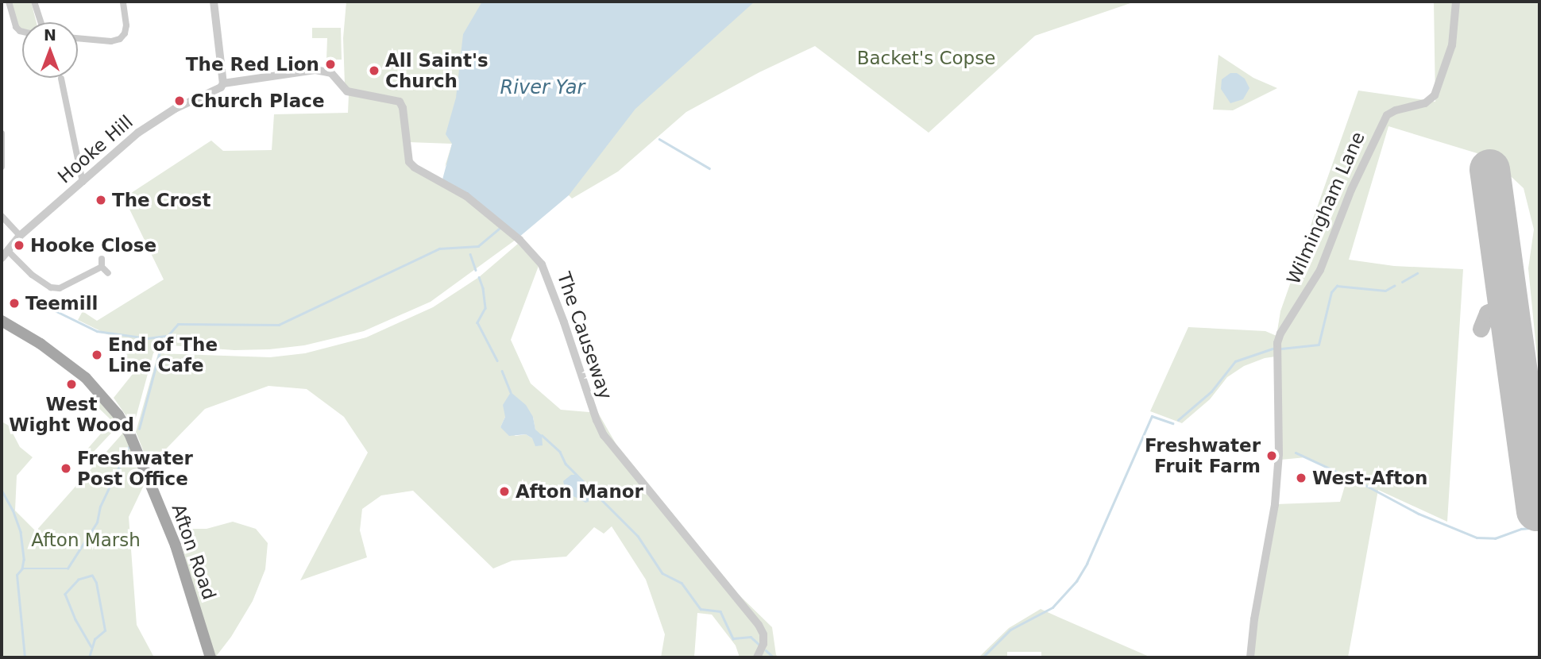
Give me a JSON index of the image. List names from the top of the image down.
{
  "streets": {
    "main road": ["Afton Road"],
    "street": ["Hooke Hill", "Wilmingham Lane", "The Causeway"]
  },
  "crossings": [
    ["Hooke Hill", "The Causeway"]
  ],
  "water": ["River Yar"],
  "parks": ["Backet's Copse", "Afton Marsh"],
  "places": [
    "The Red Lion",
    "All Saint's Church",
    "Church Place",
    "The Crost",
    "Hooke Close",
    "Teemill",
    "End of The Line Cafe",
    "West Wight Wood",
    "Freshwater Fruit Farm",
    "Freshwater Post Office",
    "West-Afton",
    "Afton Manor"
  ],
  "north": "top"
}
